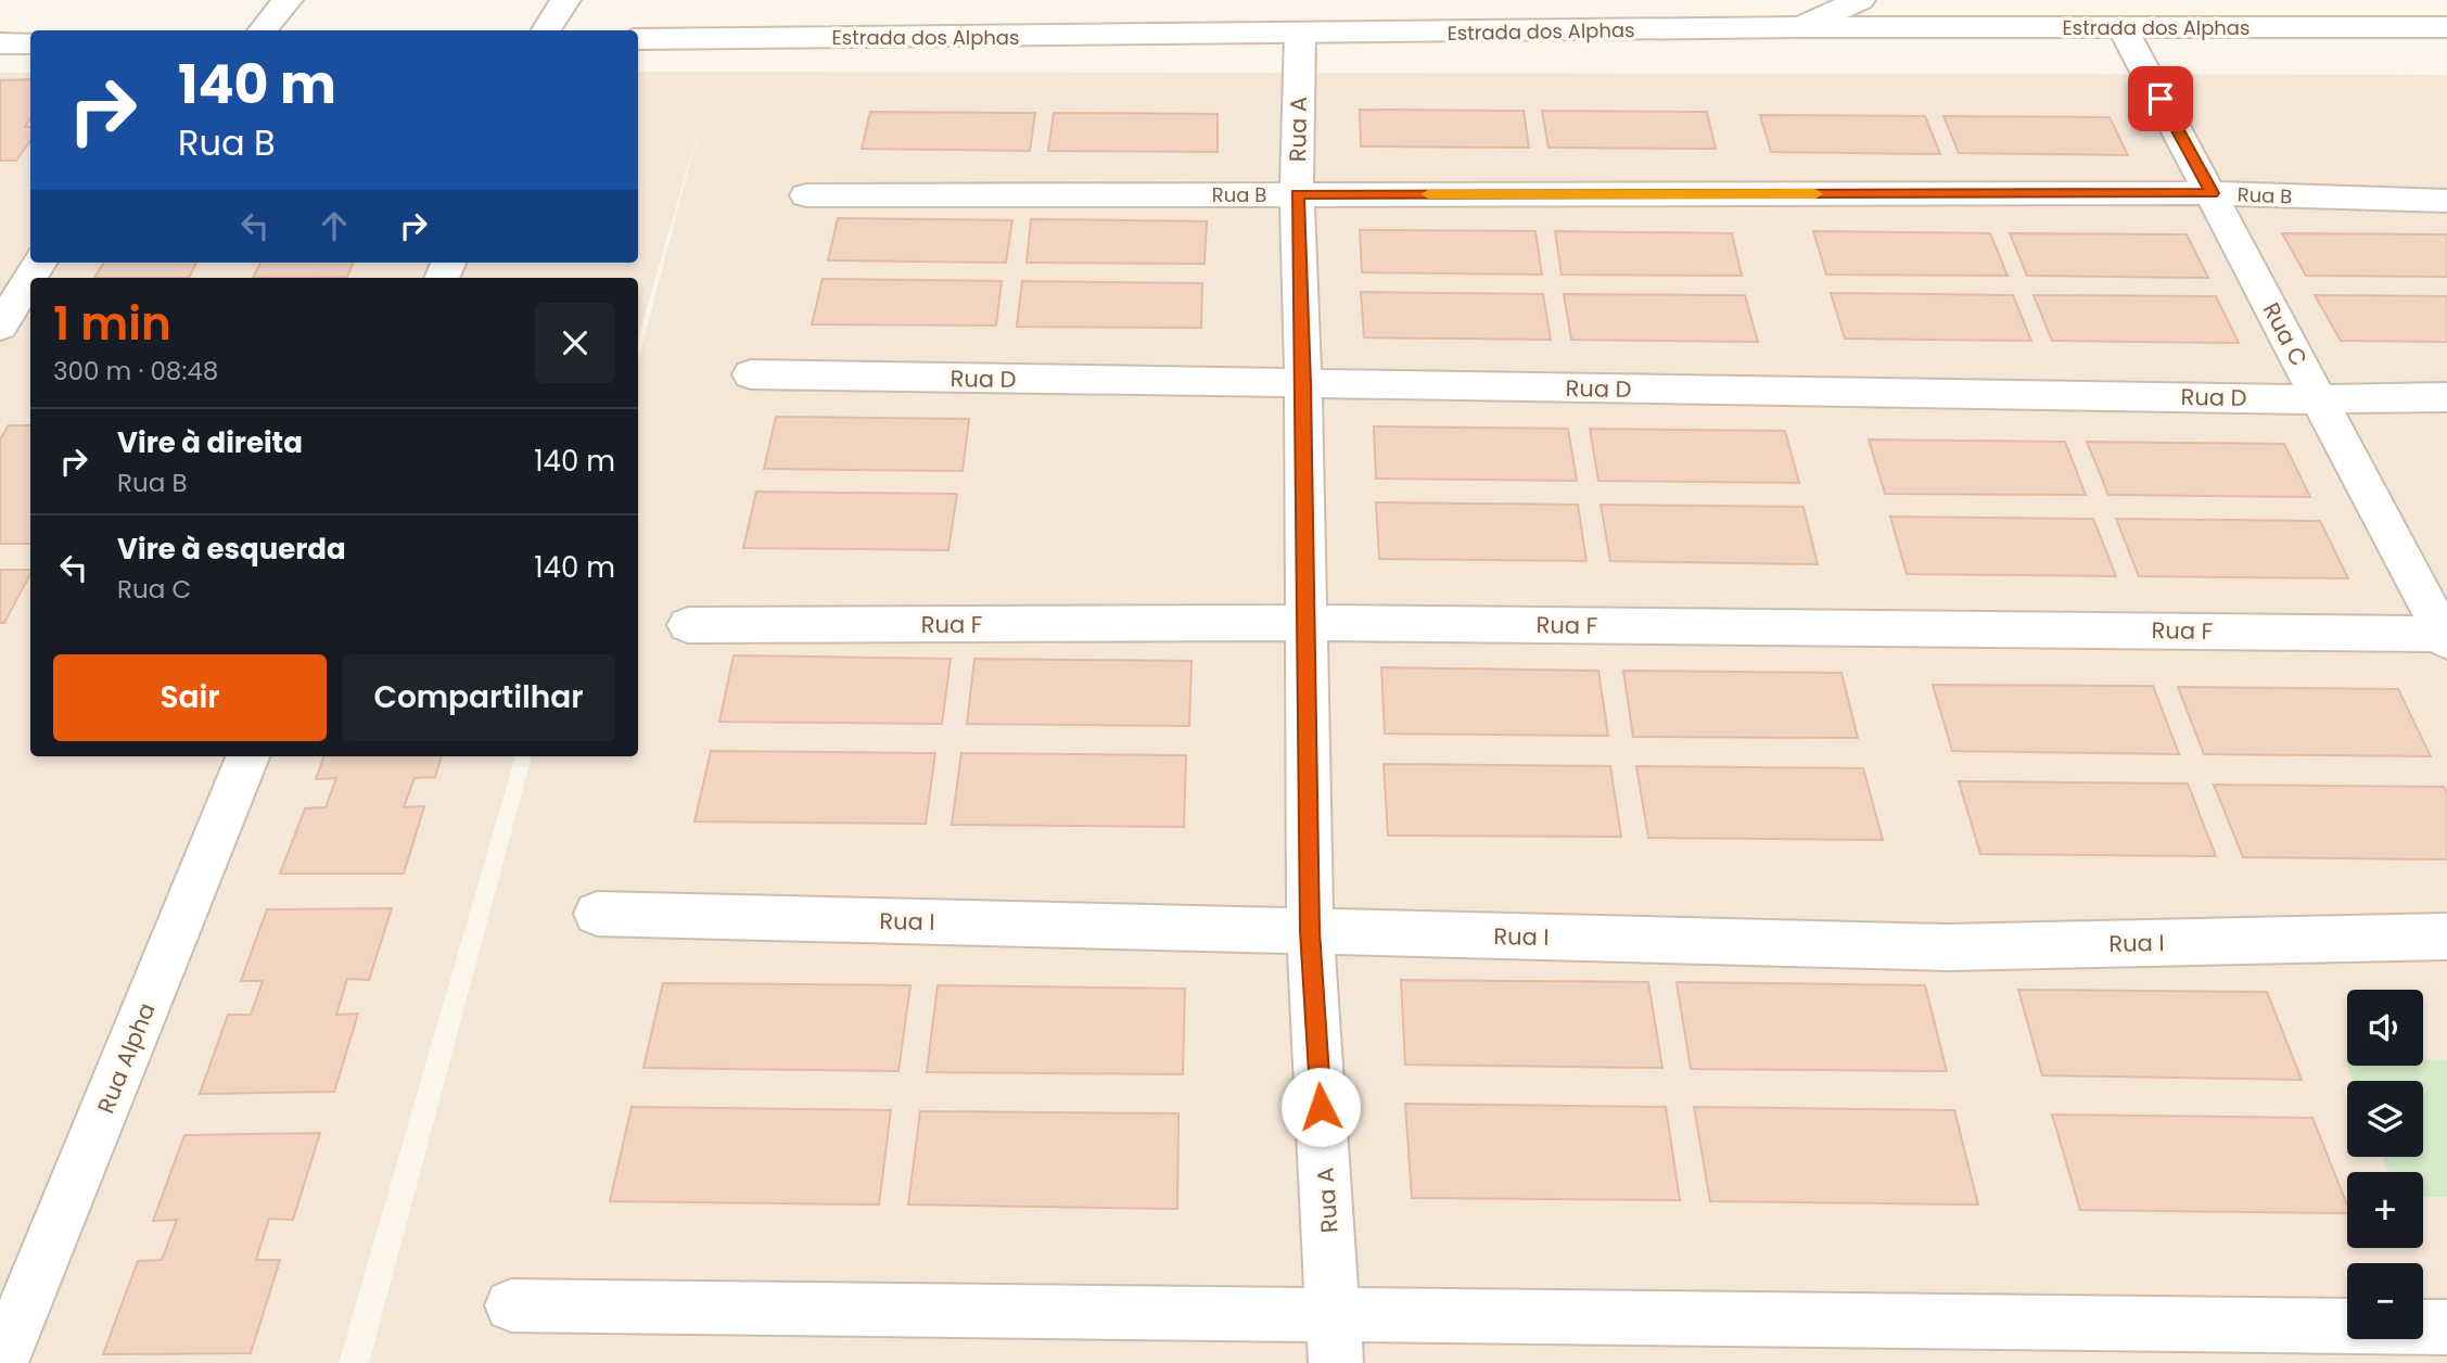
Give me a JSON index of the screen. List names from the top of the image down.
{
  "streets": {
    "street": [
      "Estrada dos Alphas",
      "Rua A",
      "Rua B",
      "Rua C",
      "Rua D",
      "Rua F",
      "Rua I",
      "Rua Alpha"
    ]
  },
  "crossings": [
    ["Estrada dos Alphas", "Rua A"],
    ["Estrada dos Alphas", "Rua C"],
    ["Rua A", "Rua B"],
    ["Rua A", "Rua D"],
    ["Rua A", "Rua F"],
    ["Rua A", "Rua I"],
    ["Rua B", "Rua C"],
    ["Rua C", "Rua D"],
    ["Rua C", "Rua F"]
  ],
  "page": {
    "turn": ["140 m", "Rua B"],
    "heading": ["1 min", "300 m · 08:48"],
    "list": [
      {
        "name": "Vire à direita",
        "note": "Rua B",
        "value": "140 m"
      },
      {
        "name": "Vire à esquerda",
        "note": "Rua C",
        "value": "140 m"
      }
    ],
    "buttons": ["Sair", "Compartilhar"],
    "map_buttons": ["+", "−"]
  }
}
